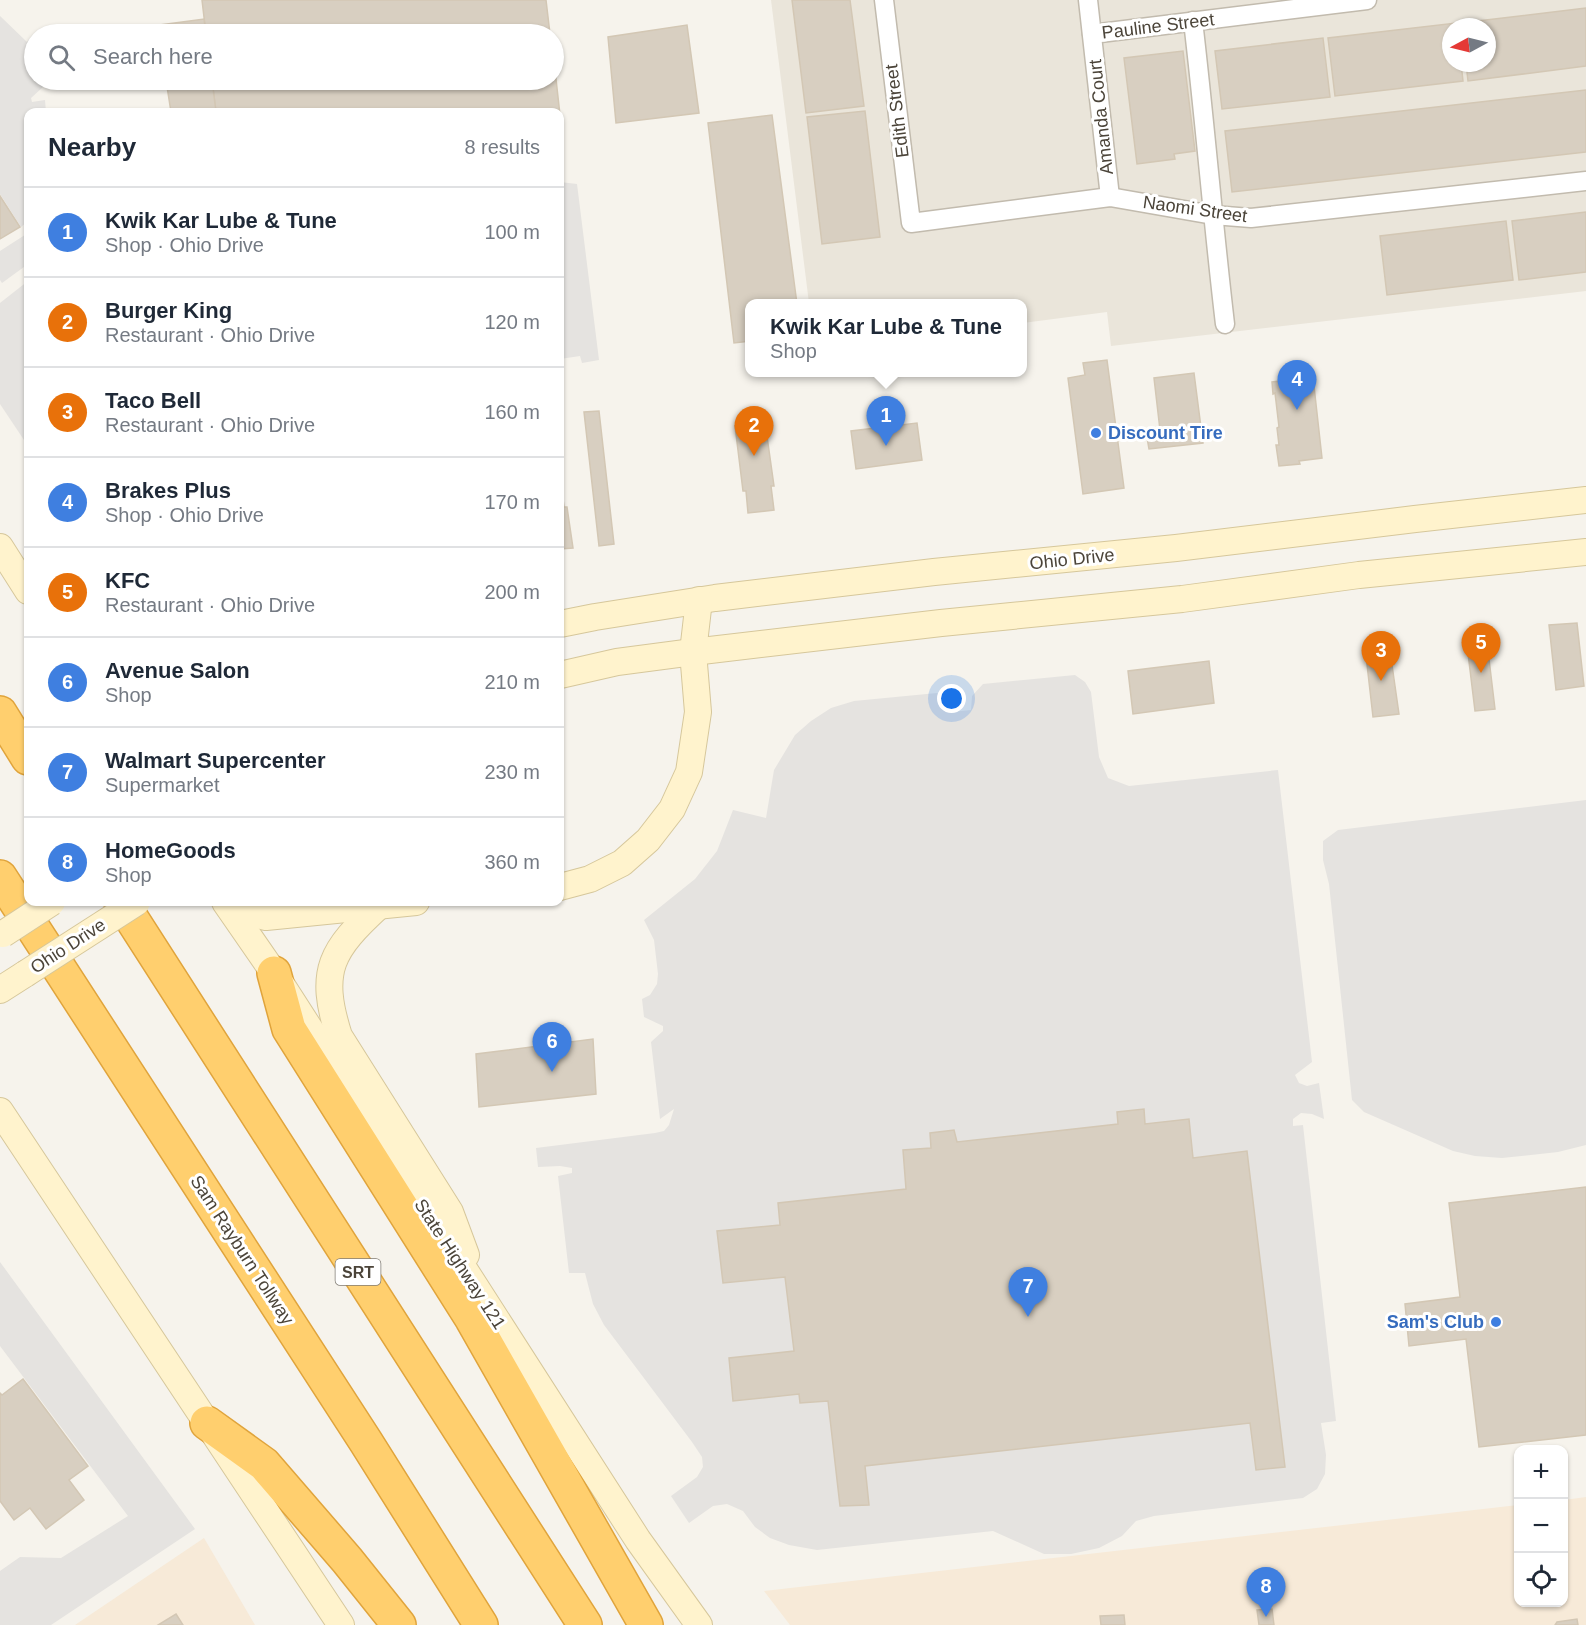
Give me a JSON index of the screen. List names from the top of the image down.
{
  "streets": {
    "highway": ["Sam Rayburn Tollway", "SRT"],
    "main road": ["Ohio Drive", "State Highway 121"],
    "street": [
      "Pauline Street",
      "Edith Street",
      "Amanda Court",
      "Naomi Street"
    ]
  },
  "crossings": [
    ["Pauline Street", "Amanda Court"],
    ["Edith Street", "Naomi Street"],
    ["Amanda Court", "Naomi Street"]
  ],
  "places": ["Discount Tire", "Sam's Club"],
  "north": "left",
  "page": {
    "search": "Search here",
    "heading": ["Nearby", "8 results"],
    "list": [
      {
        "mark": "1",
        "name": "Kwik Kar Lube & Tune",
        "note": "Shop · Ohio Drive",
        "value": "100 m"
      },
      {
        "mark": "2",
        "name": "Burger King",
        "note": "Restaurant · Ohio Drive",
        "value": "120 m"
      },
      {
        "mark": "3",
        "name": "Taco Bell",
        "note": "Restaurant · Ohio Drive",
        "value": "160 m"
      },
      {
        "mark": "4",
        "name": "Brakes Plus",
        "note": "Shop · Ohio Drive",
        "value": "170 m"
      },
      {
        "mark": "5",
        "name": "KFC",
        "note": "Restaurant · Ohio Drive",
        "value": "200 m"
      },
      {
        "mark": "6",
        "name": "Avenue Salon",
        "note": "Shop",
        "value": "210 m"
      },
      {
        "mark": "7",
        "name": "Walmart Supercenter",
        "note": "Supermarket",
        "value": "230 m"
      },
      {
        "mark": "8",
        "name": "HomeGoods",
        "note": "Shop",
        "value": "360 m"
      }
    ],
    "popup": ["Kwik Kar Lube & Tune", "Shop"],
    "pins": [
      "4",
      "1",
      "2",
      "5",
      "3",
      "6",
      "7",
      "8"
    ],
    "map_buttons": ["+", "−"]
  }
}
